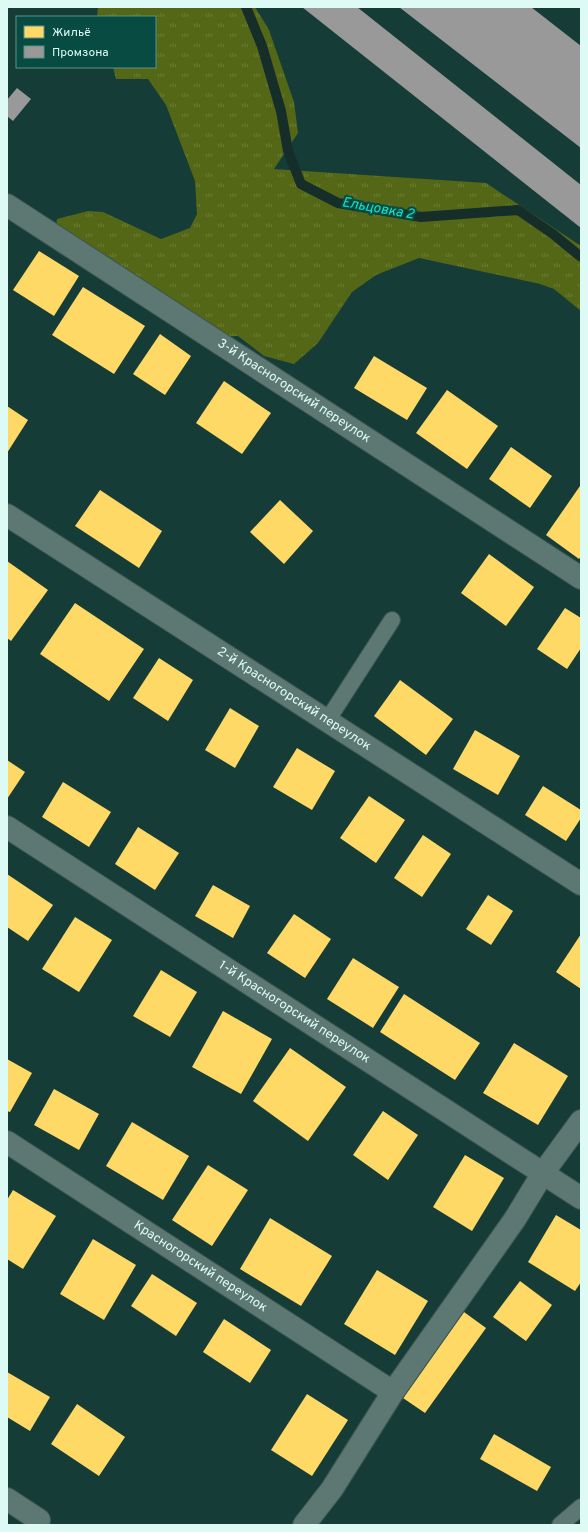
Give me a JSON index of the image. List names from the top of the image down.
{
  "streets": {
    "street": [
      "3-й Красногорский переулок",
      "2-й Красногорский переулок",
      "1-й Красногорский переулок",
      "Красногорский переулок"
    ]
  },
  "water": ["Ельцовка 2"],
  "legend": ["Жильё", "Промзона"]
}
